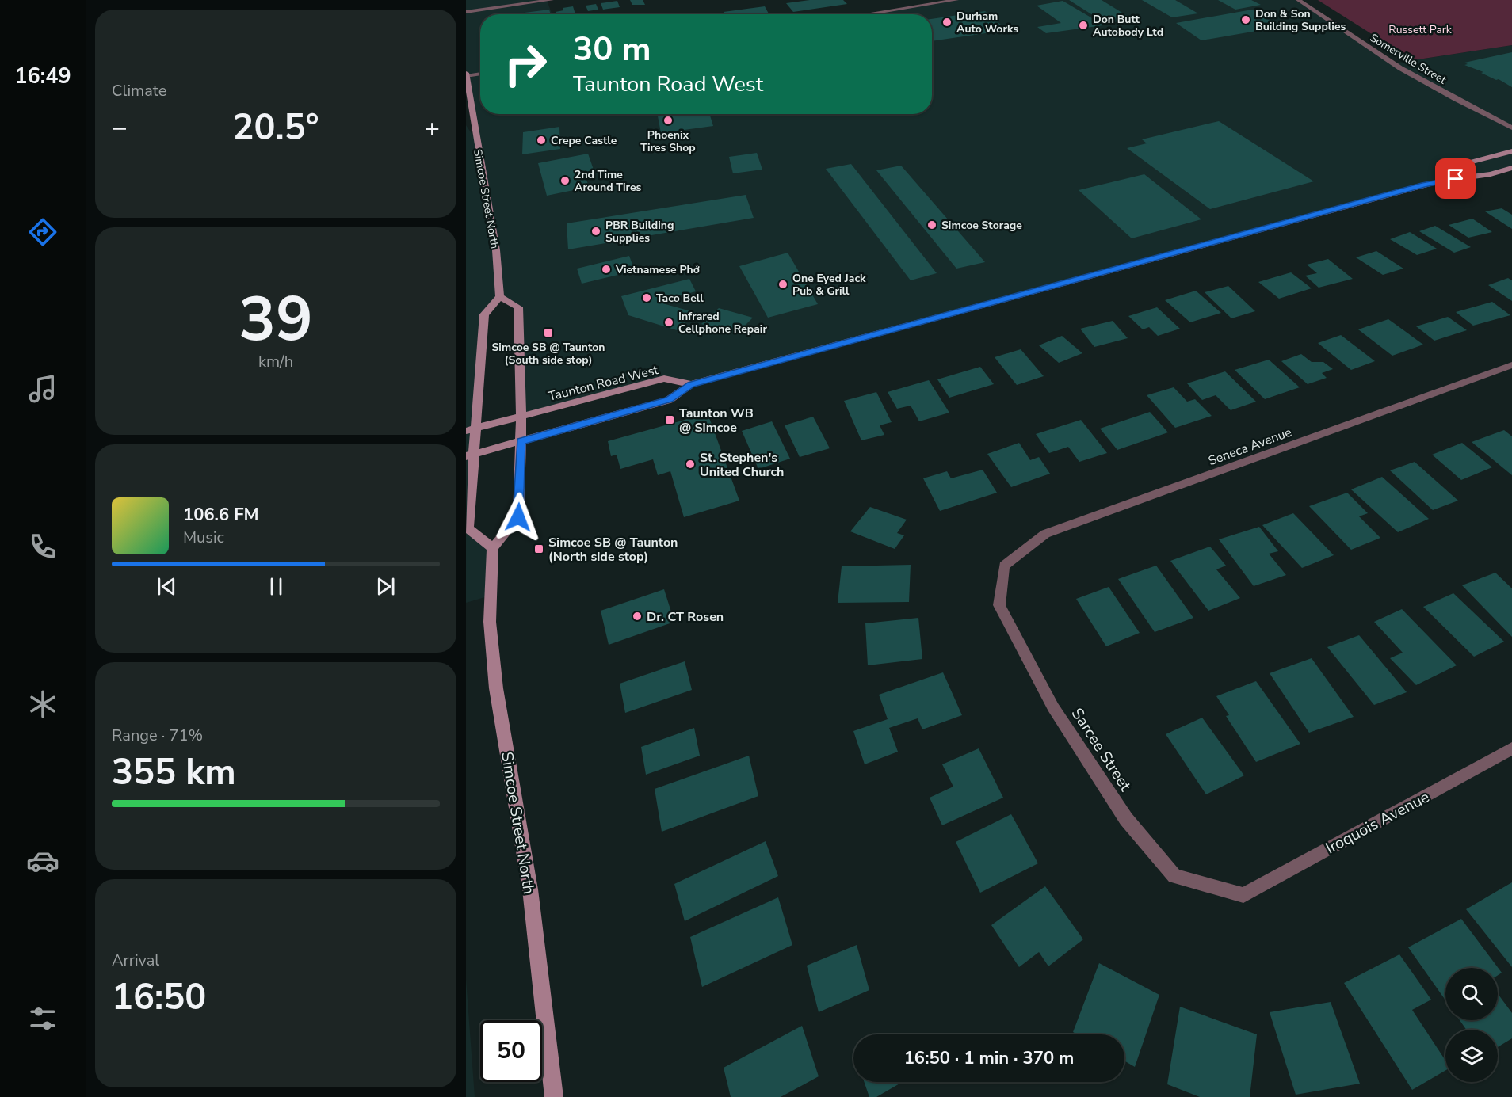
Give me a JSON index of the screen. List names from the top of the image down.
{
  "streets": {
    "main road": ["Simcoe Street North", "Taunton Road West"],
    "street": [
      "Somerville Street",
      "Seneca Avenue",
      "Sarcee Street",
      "Iroquois Avenue"
    ]
  },
  "crossings": [
    ["Seneca Avenue", "Sarcee Street"],
    ["Sarcee Street", "Iroquois Avenue"]
  ],
  "parks": ["Russett Park"],
  "places": {
    "other": [
      "Don & Son Building Supplies",
      "Durham Auto Works",
      "Don Butt Autobody Ltd",
      "Phoenix Tires Shop",
      "Crepe Castle",
      "2nd Time Around Tires",
      "Simcoe Storage",
      "PBR Building Supplies",
      "Vietnamese Phở",
      "One Eyed Jack Pub & Grill",
      "Taco Bell",
      "Infrared Cellphone Repair",
      "St. Stephen's United Church",
      "Dr. CT Rosen"
    ],
    "transit": ["Simcoe SB @ Taunton (South side stop)", "Taunton WB @ Simcoe", "Simcoe SB @ Taunton (North side stop)"]
  },
  "page": {
    "tabs": "16:49",
    "tile": [
      "Climate",
      ["39", "km/h"],
      ["Range · 71%", "355 km"],
      ["Arrival", "16:50"]
    ],
    "turn": ["30 m", "Taunton Road West"],
    "heat": ["−", "20.5°", "+"],
    "song": ["106.6 FM", "Music"],
    "limit": "50",
    "trip": "16:50 · 1 min · 370 m"
  }
}
